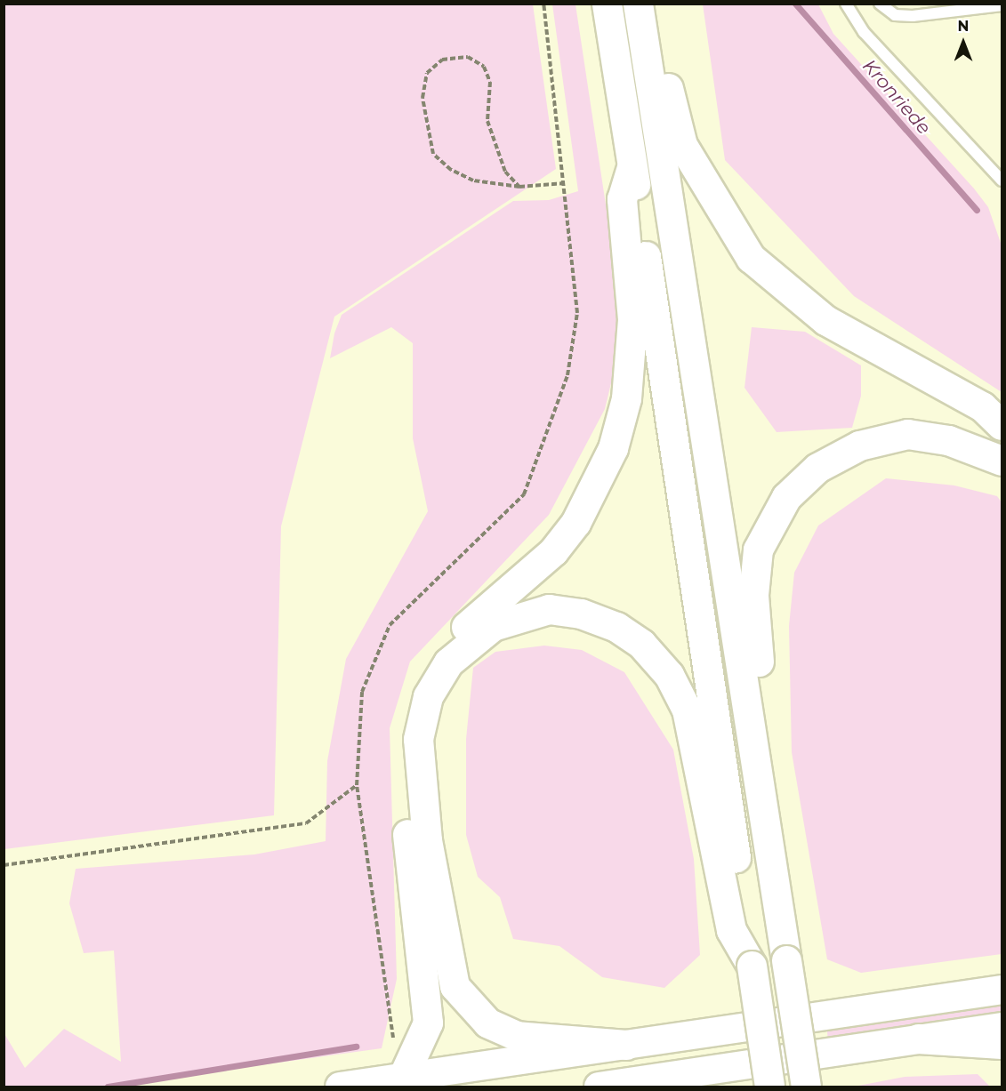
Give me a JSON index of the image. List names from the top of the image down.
{
  "water": ["Kronriede"],
  "north": "top"
}
